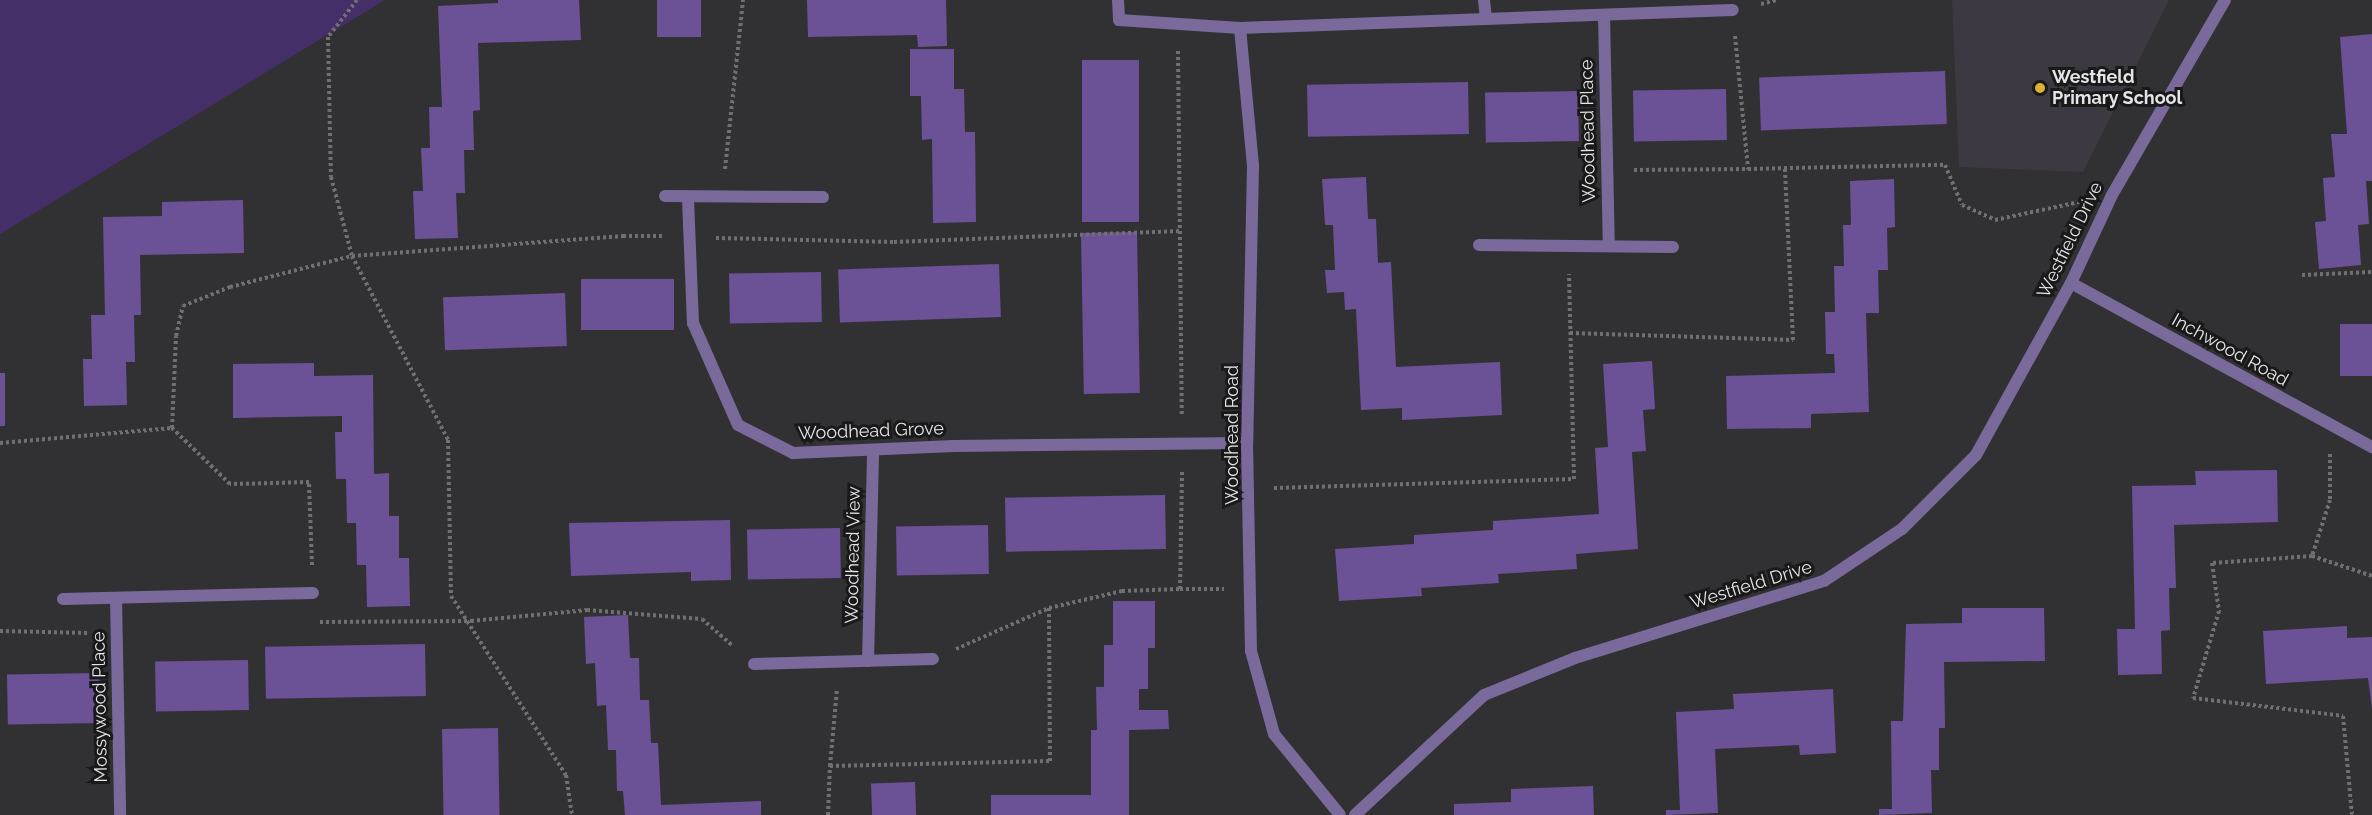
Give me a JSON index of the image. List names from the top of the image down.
{
  "streets": {
    "street": [
      "Woodhead Place",
      "Westfield Drive",
      "Inchwood Road",
      "Woodhead Grove",
      "Woodhead Road",
      "Woodhead View",
      "Mossywood Place"
    ]
  },
  "crossings": [
    ["Westfield Drive", "Inchwood Road"],
    ["Woodhead Grove", "Woodhead Road"],
    ["Woodhead Grove", "Woodhead View"]
  ],
  "places": ["Westfield Primary School"]
}
